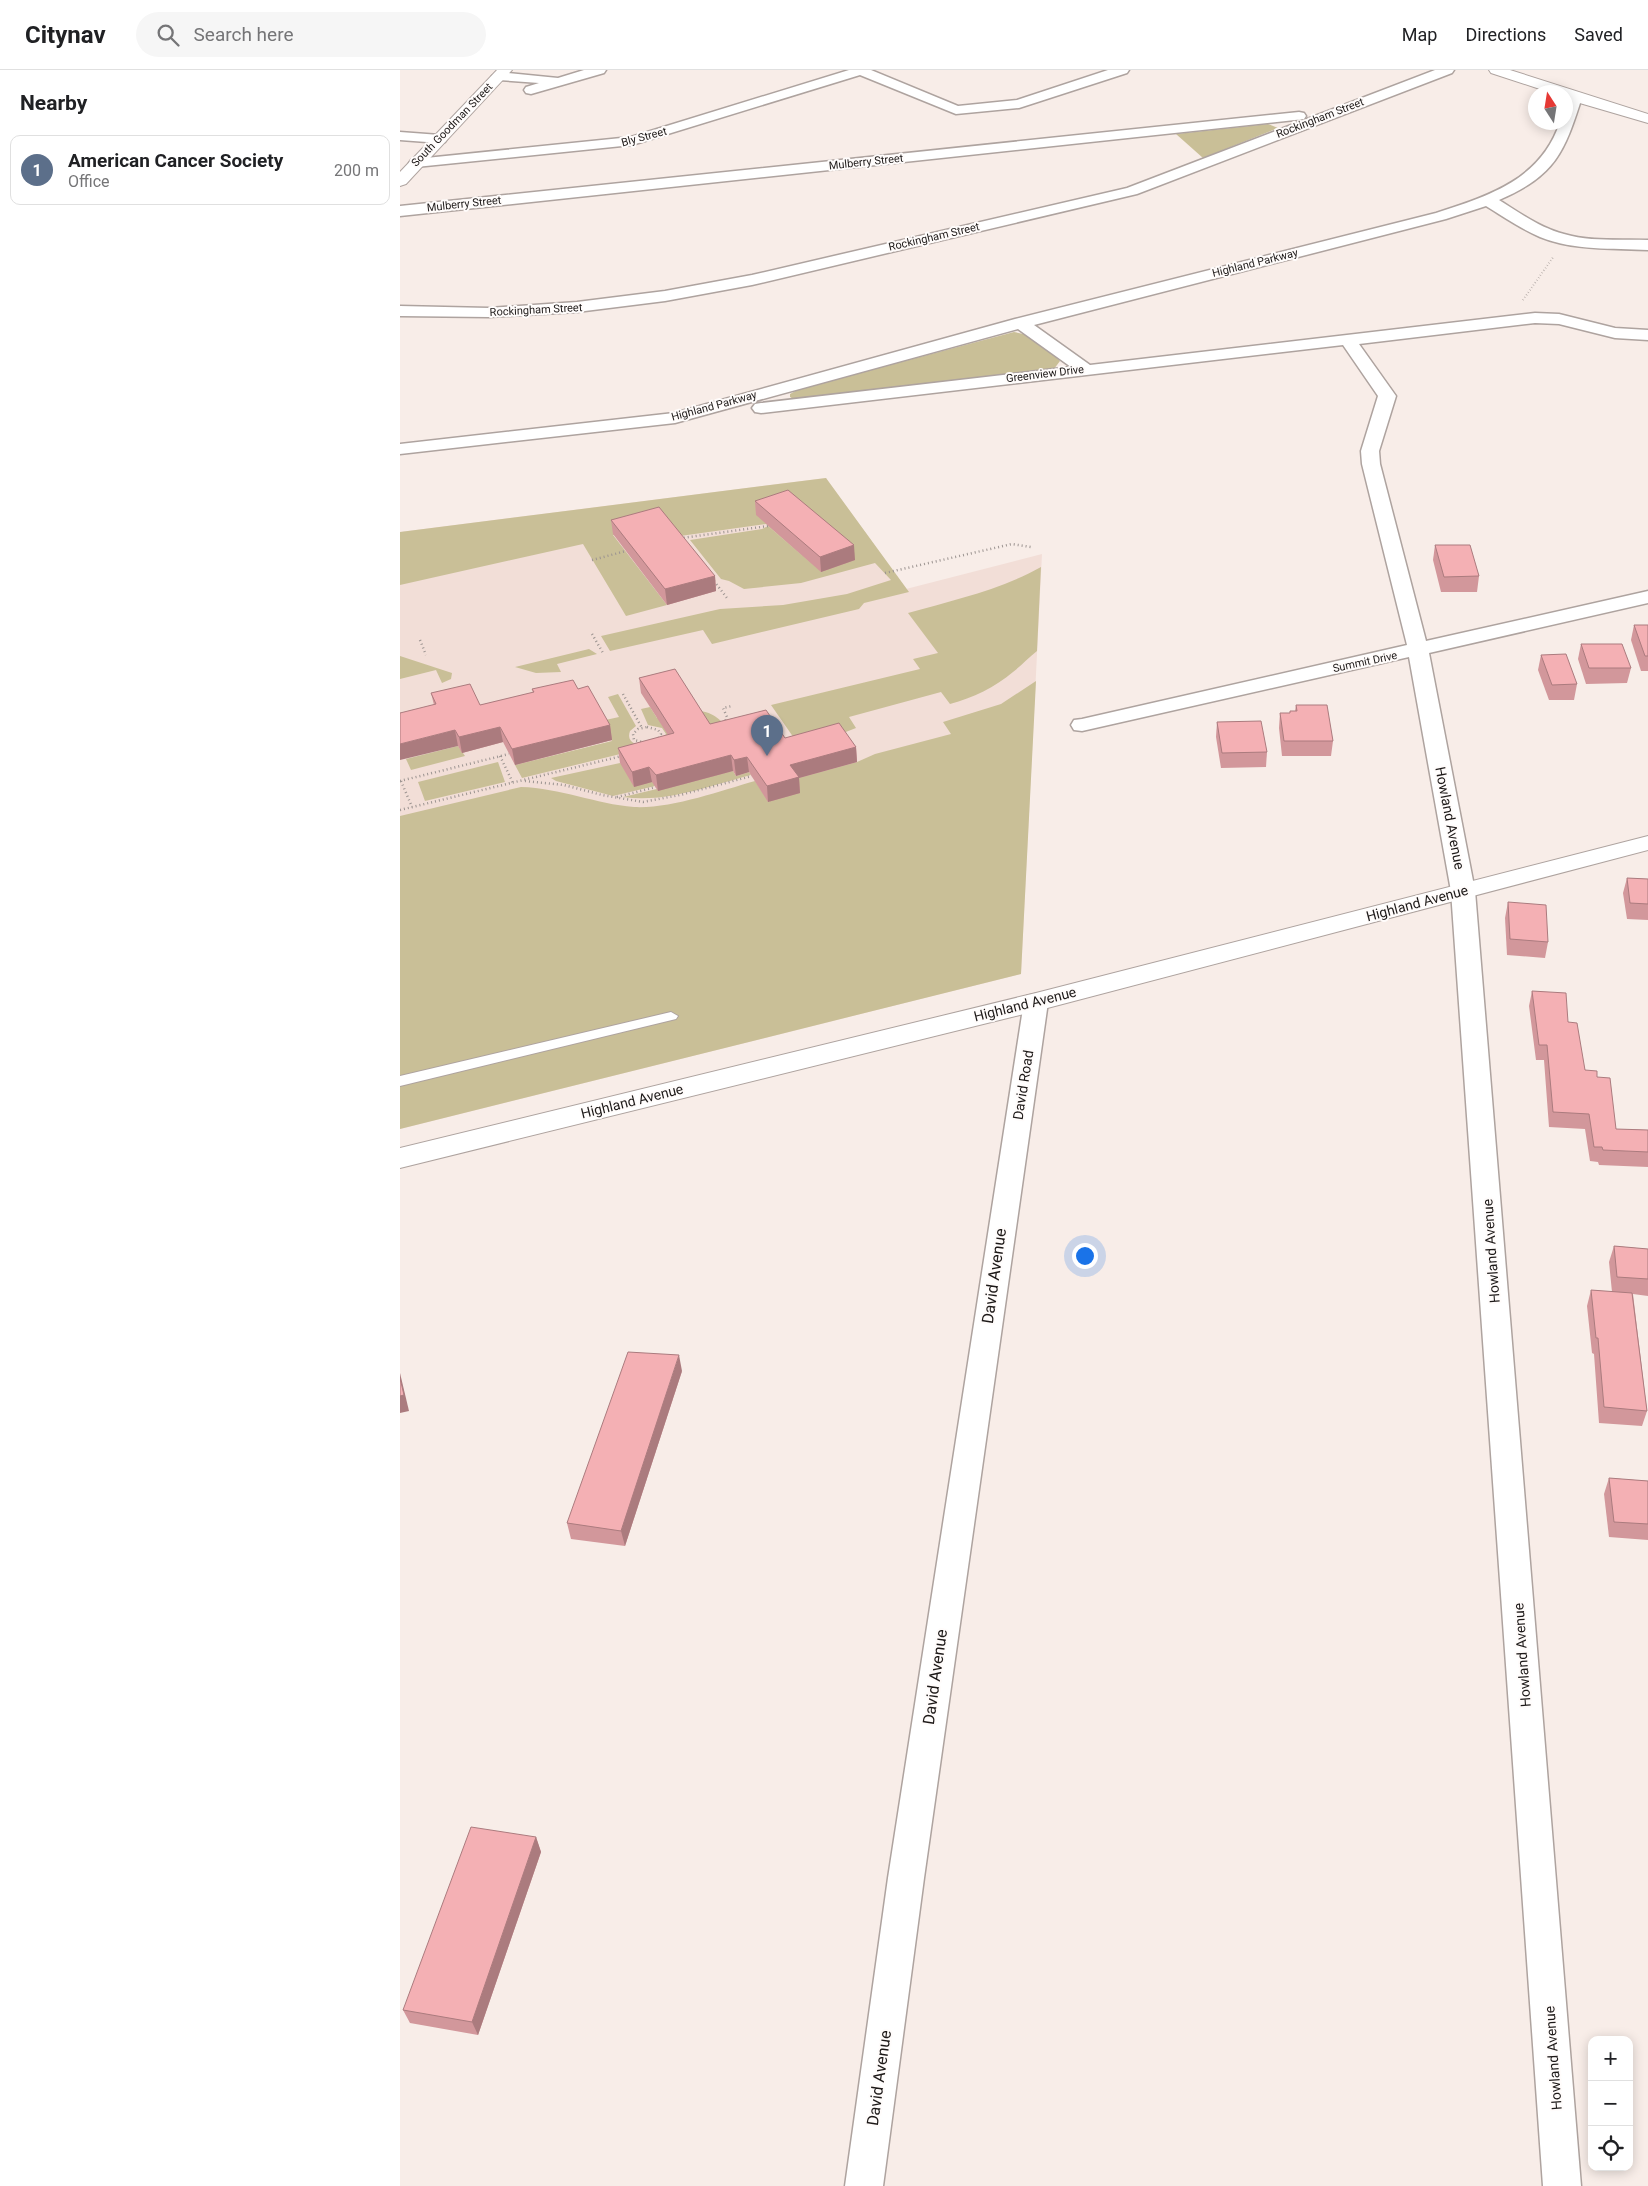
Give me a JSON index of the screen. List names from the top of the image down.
{
  "streets": {
    "street": [
      "Rockingham Street",
      "South Goodman Street",
      "Bly Street",
      "Mulberry Street",
      "Highland Parkway",
      "Greenview Drive",
      "Summit Drive",
      "Howland Avenue",
      "Highland Avenue",
      "David Road",
      "David Avenue"
    ]
  },
  "crossings": [
    ["Rockingham Street", "Mulberry Street"],
    ["South Goodman Street", "Bly Street"],
    ["Highland Parkway", "Greenview Drive"],
    ["Greenview Drive", "Howland Avenue"],
    ["Summit Drive", "Howland Avenue"],
    ["Howland Avenue", "Highland Avenue"],
    ["Highland Avenue", "David Road"],
    ["David Road", "David Avenue"]
  ],
  "north": "top",
  "page": {
    "header": "Citynav",
    "search": "Search here",
    "nav": ["Map", "Directions", "Saved"],
    "heading": "Nearby",
    "list": [
      {
        "mark": "1",
        "name": "American Cancer Society",
        "note": "Office",
        "value": "200 m"
      }
    ],
    "pins": "1",
    "map_buttons": ["+", "−"]
  }
}
